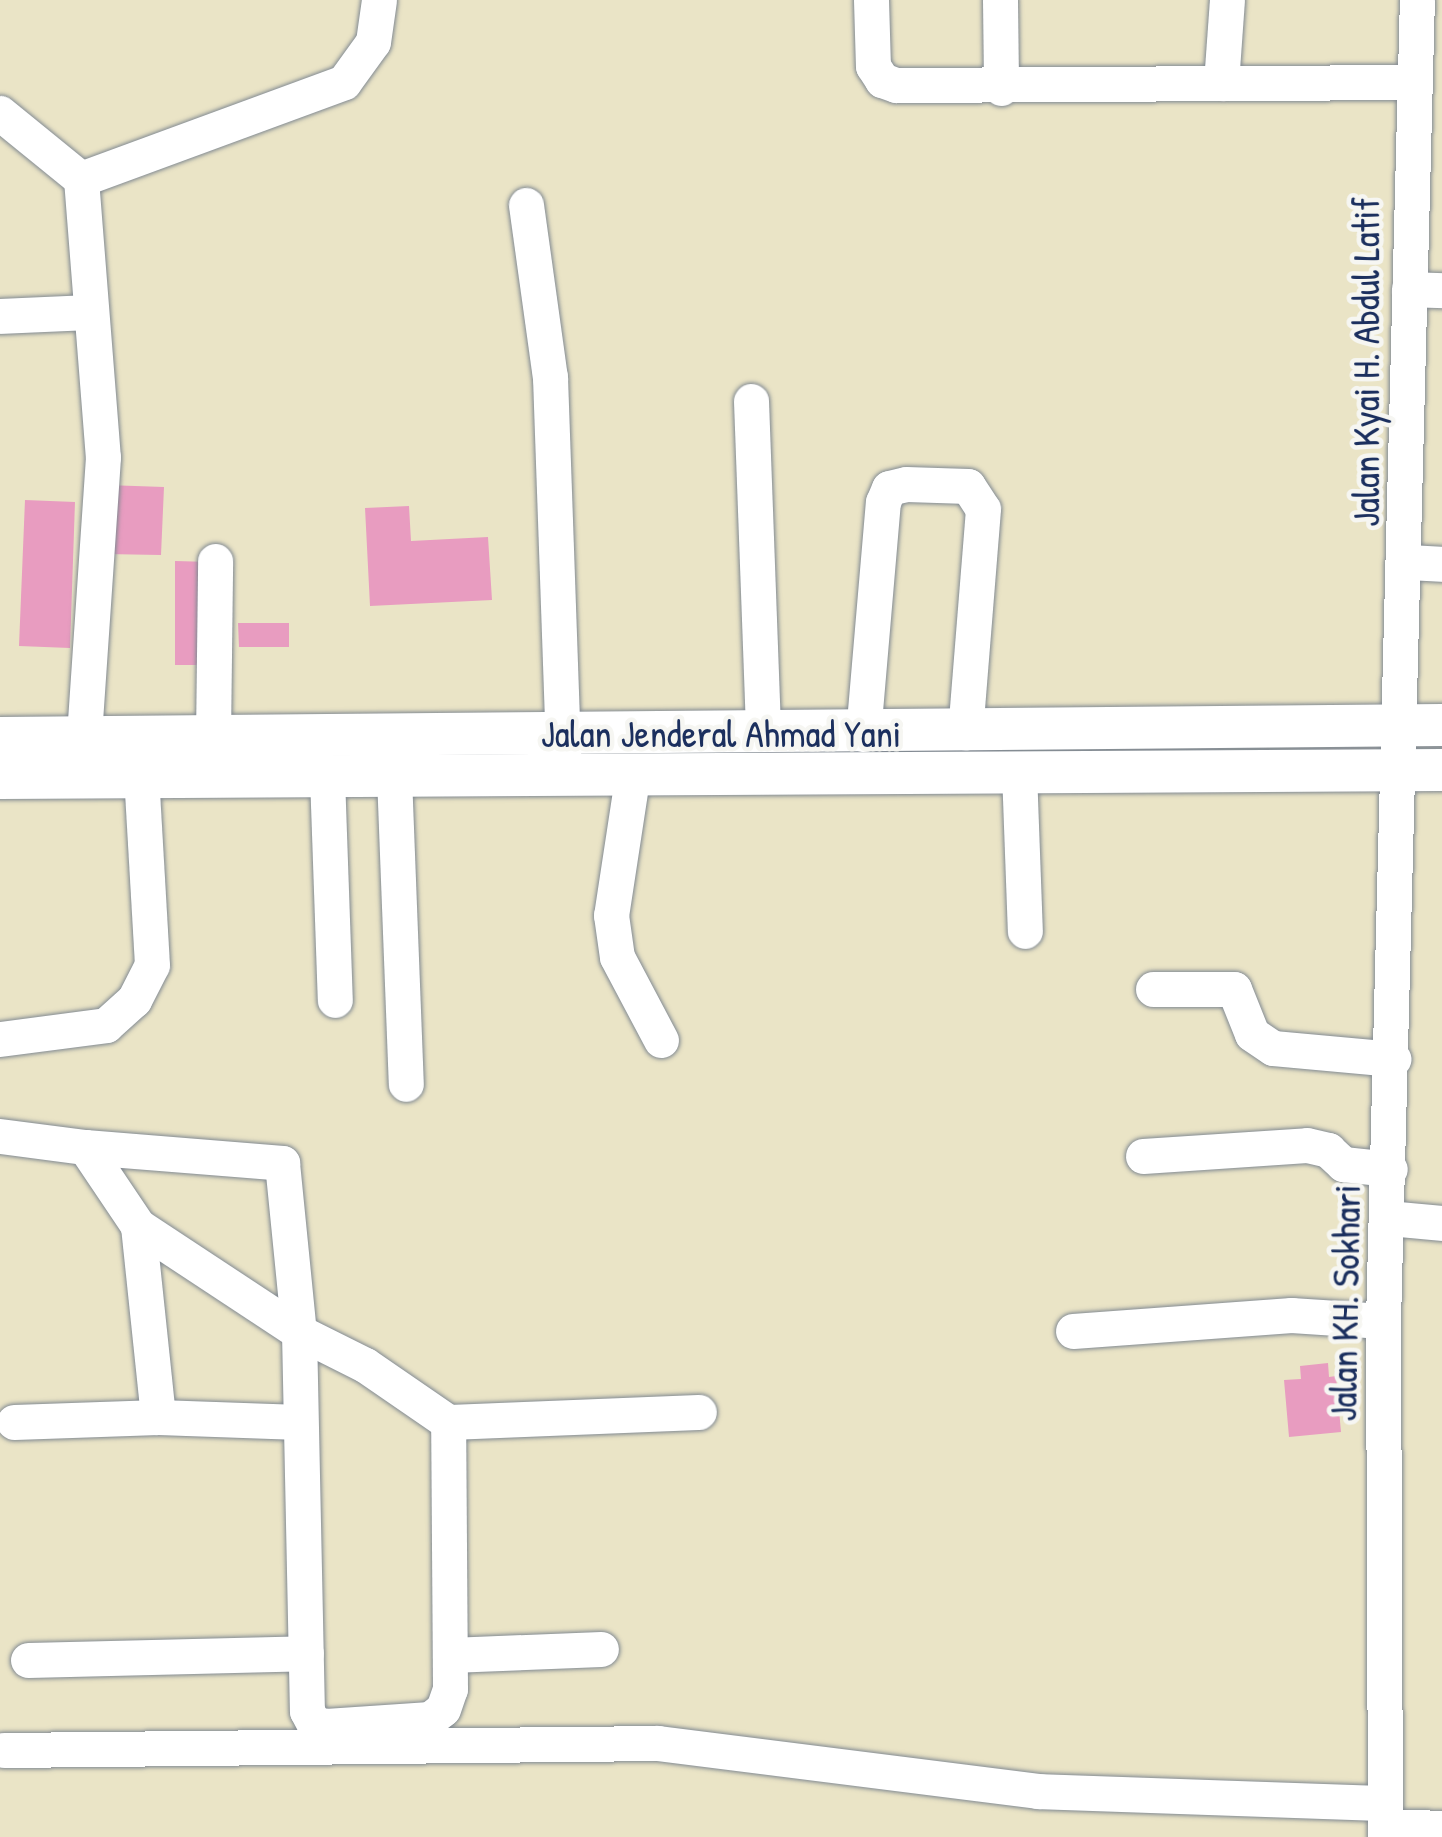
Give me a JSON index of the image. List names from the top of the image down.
{
  "streets": {
    "main road": ["Jalan Jenderal Ahmad Yani"],
    "street": ["Jalan Kyai H. Abdul Latif", "Jalan KH. Sokhari"]
  },
  "crossings": [
    ["Jalan Kyai H. Abdul Latif", "Jalan Jenderal Ahmad Yani"],
    ["Jalan Kyai H. Abdul Latif", "Jalan KH. Sokhari"],
    ["Jalan Jenderal Ahmad Yani", "Jalan KH. Sokhari"]
  ]
}
